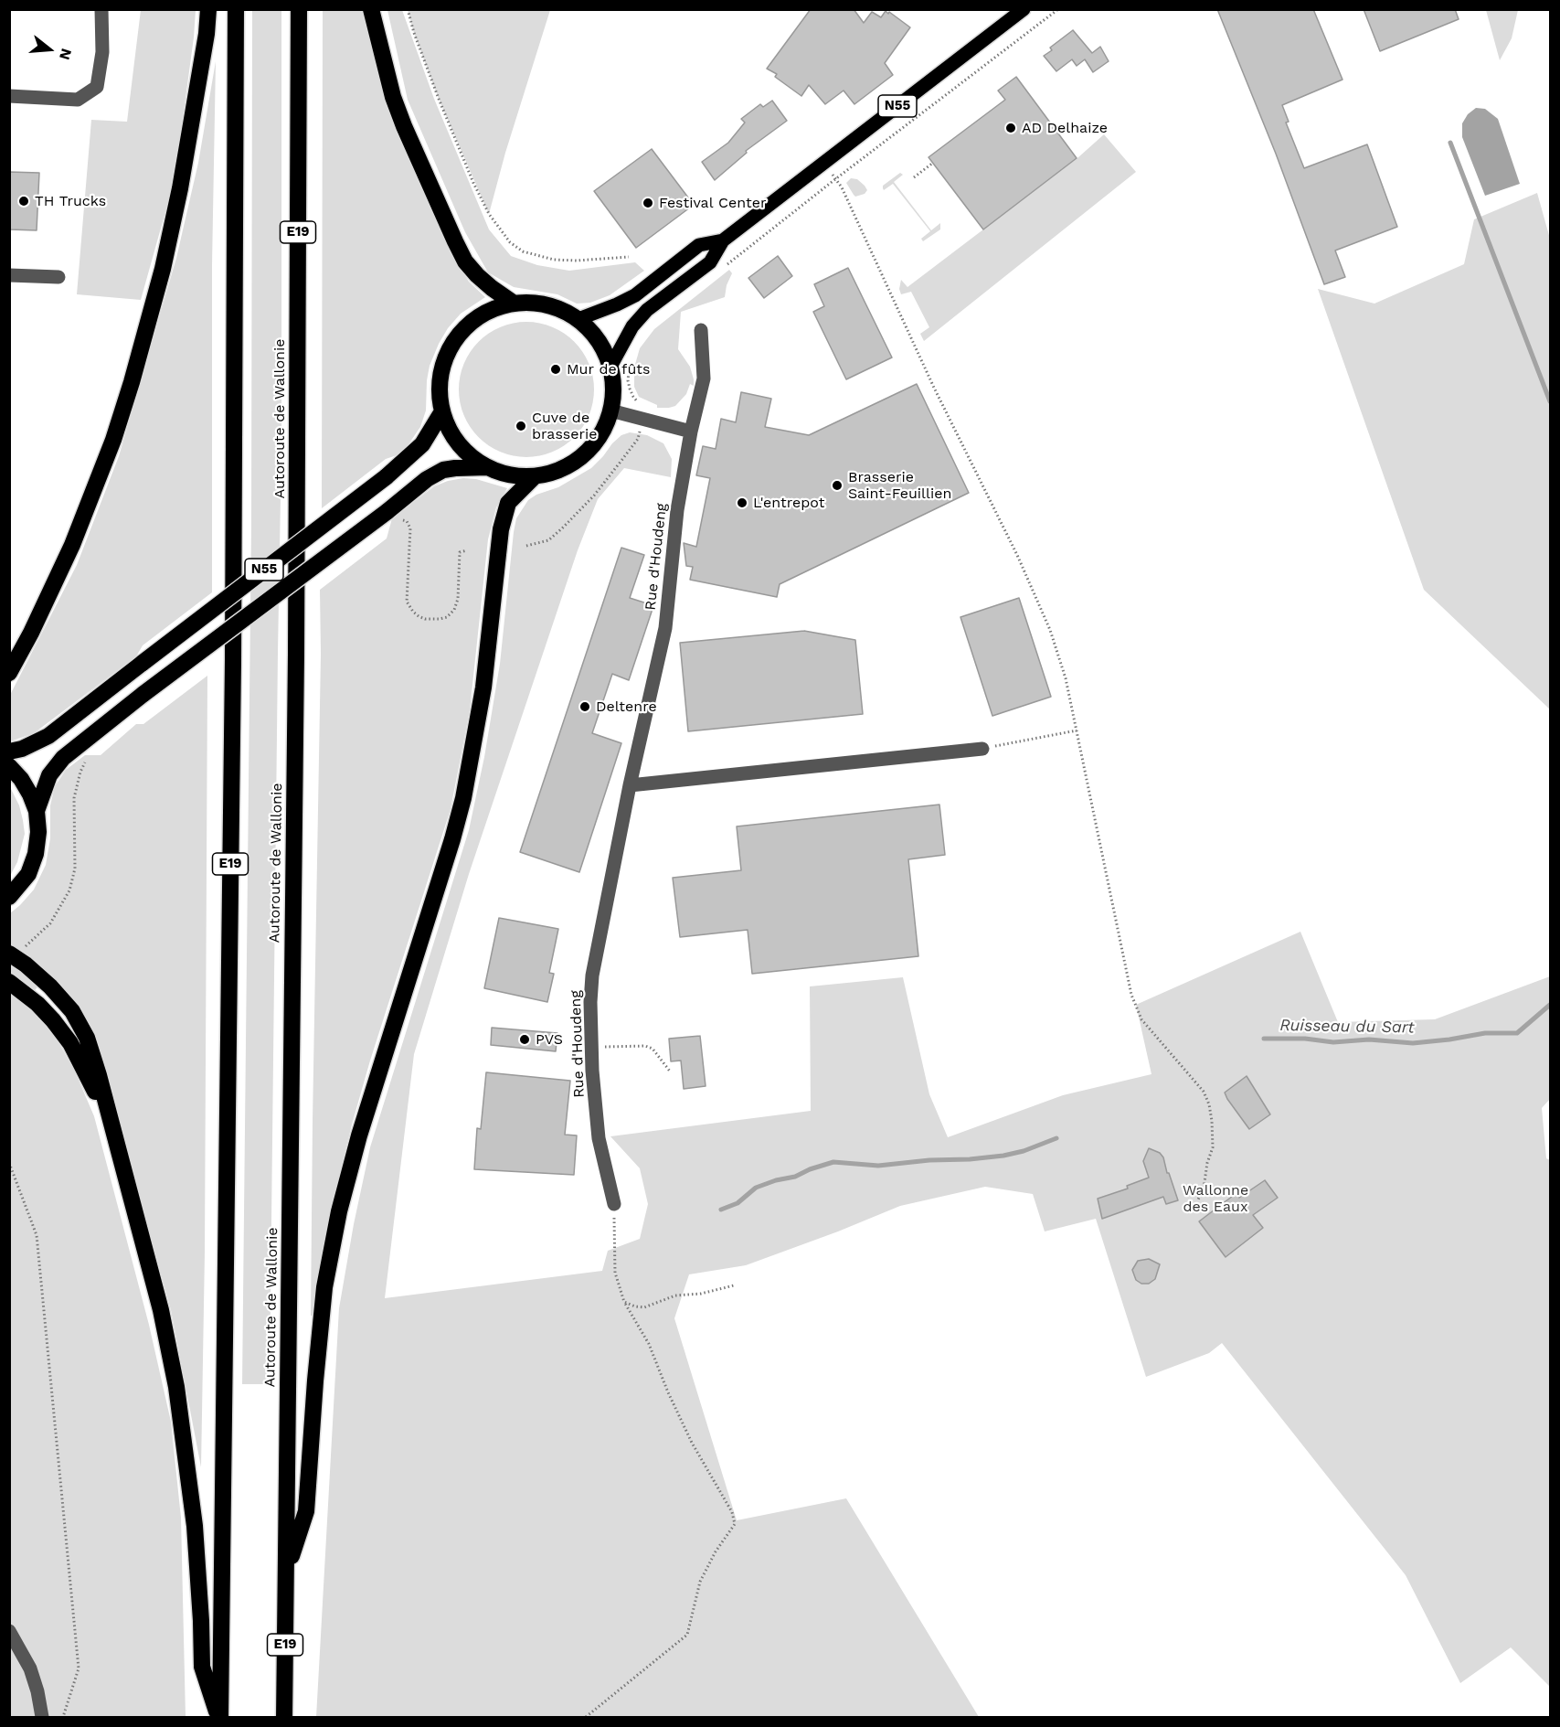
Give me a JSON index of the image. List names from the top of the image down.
{
  "streets": {
    "highway": ["N55", "E19", "Autoroute de Wallonie"],
    "street": ["Rue d'Houdeng"]
  },
  "water": ["Ruisseau du Sart"],
  "parks": ["Wallonne des Eaux"],
  "places": [
    "AD Delhaize",
    "TH Trucks",
    "Festival Center",
    "Mur de fûts",
    "Cuve de brasserie",
    "Brasserie Saint-Feuillien",
    "L'entrepot",
    "Deltenre",
    "PVS"
  ],
  "north": "right"
}
